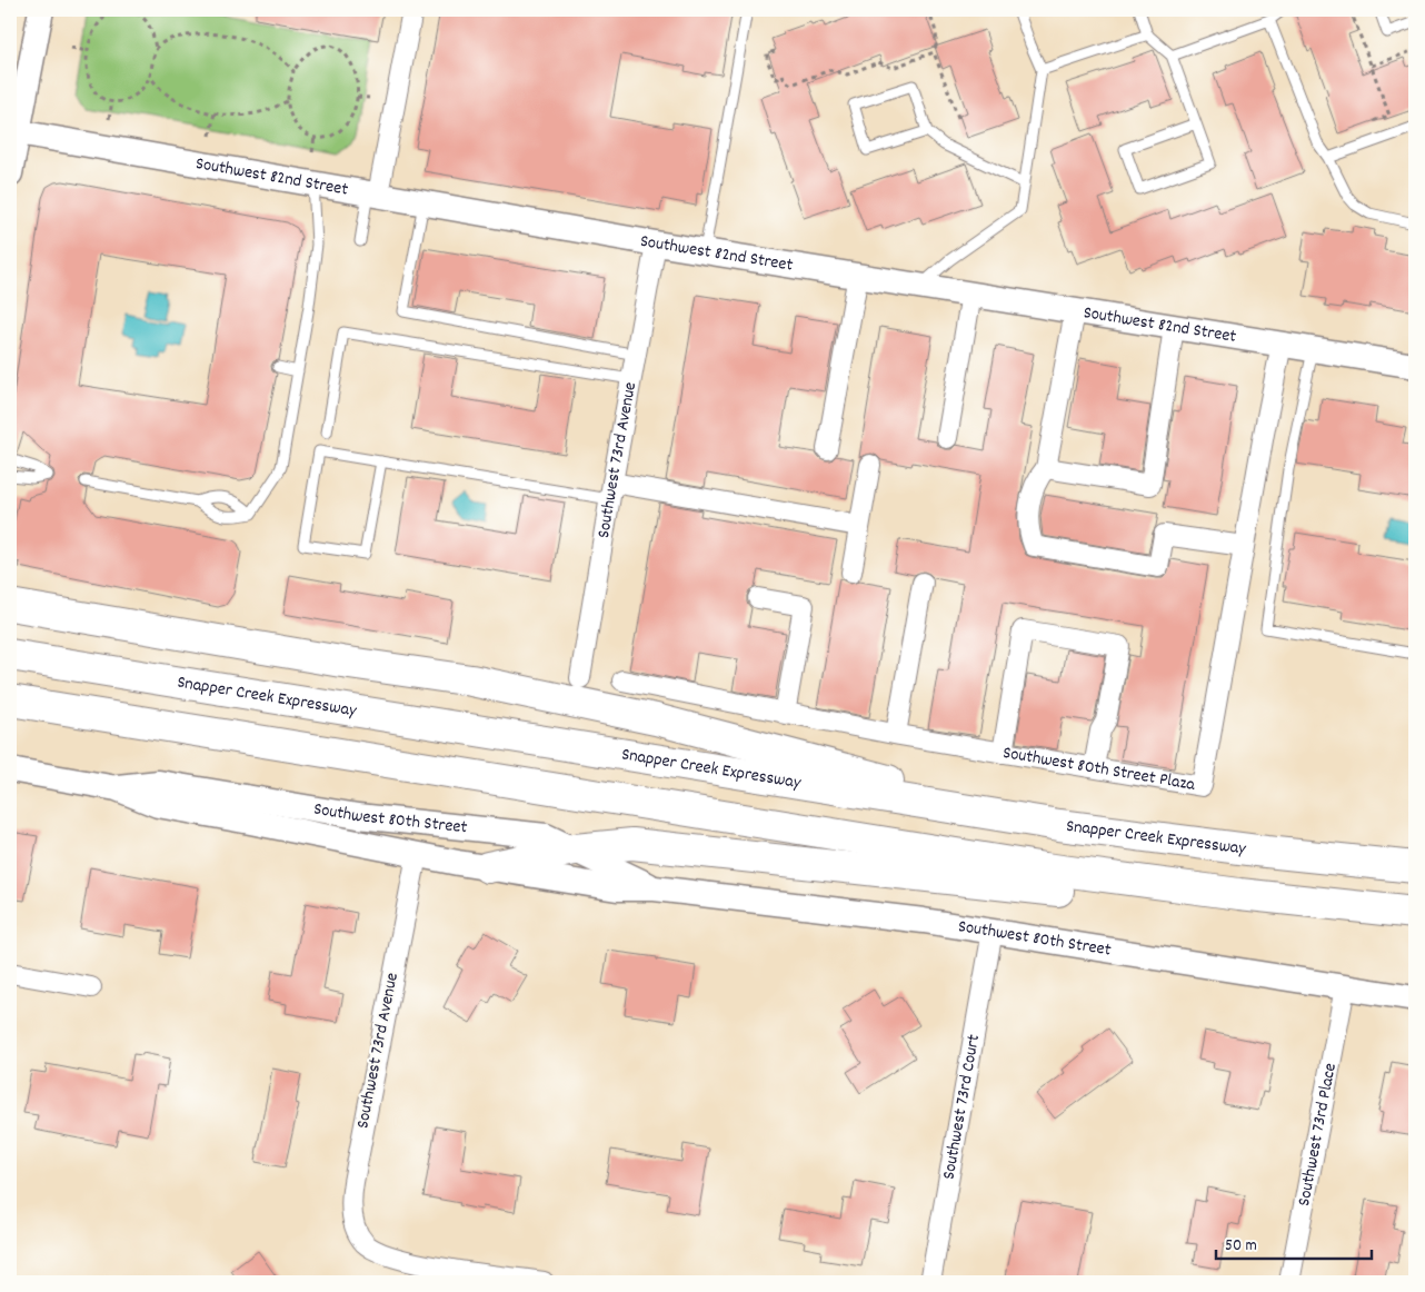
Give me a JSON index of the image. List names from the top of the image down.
{
  "streets": {
    "highway": ["Snapper Creek Expressway"],
    "street": [
      "Southwest 82nd Street",
      "Southwest 73rd Avenue",
      "Southwest 80th Street Plaza",
      "Southwest 80th Street",
      "Southwest 73rd Court",
      "Southwest 73rd Place"
    ]
  },
  "crossings": [
    ["Southwest 82nd Street", "Southwest 73rd Avenue"],
    ["Southwest 82nd Street", "Southwest 80th Street Plaza"],
    ["Southwest 73rd Avenue", "Southwest 80th Street"],
    ["Southwest 80th Street", "Southwest 73rd Court"],
    ["Southwest 80th Street", "Southwest 73rd Place"]
  ],
  "scale_bar": "50 m"
}
